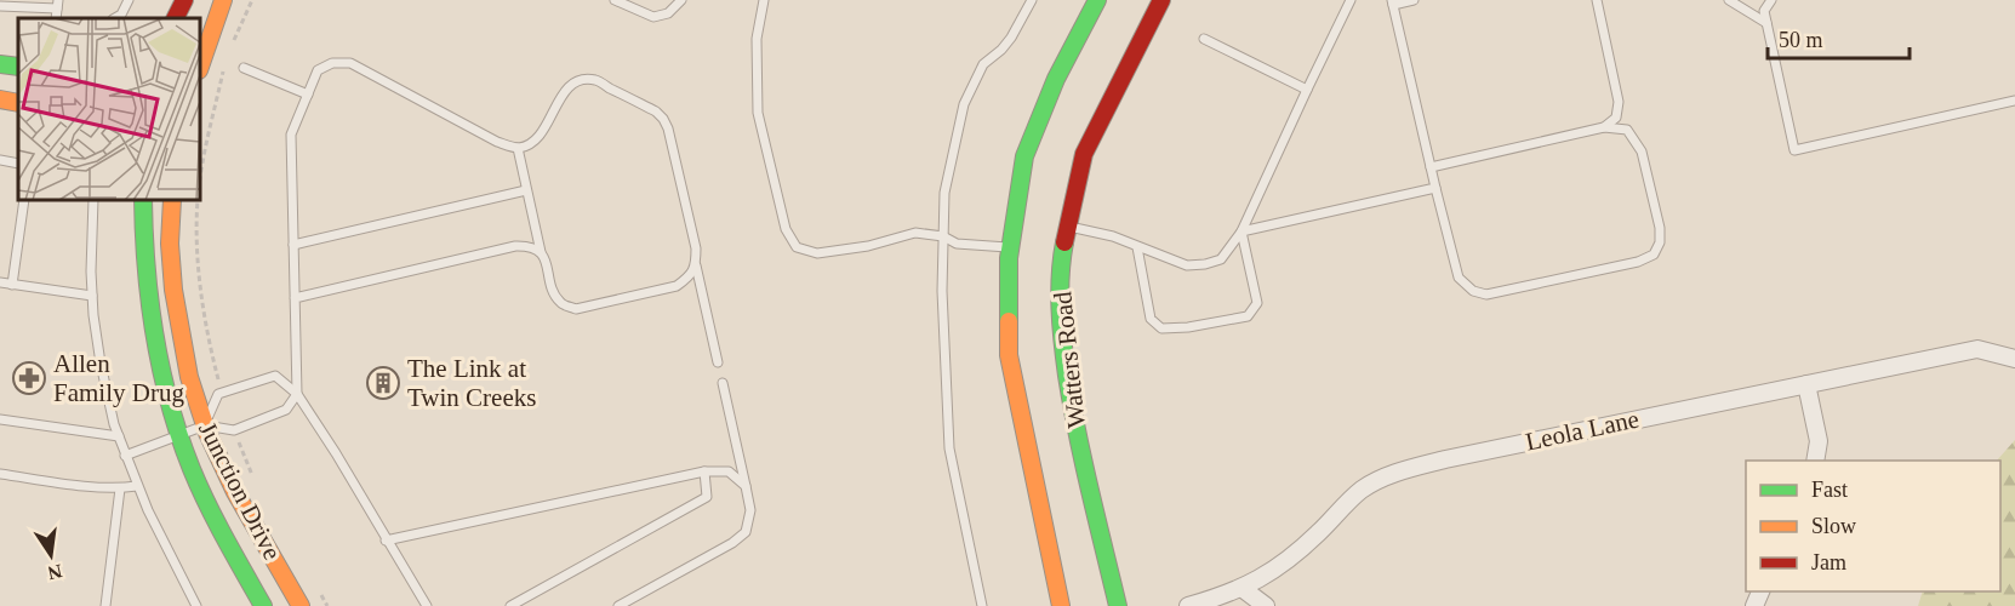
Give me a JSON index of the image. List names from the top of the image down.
{
  "streets": {
    "main road": ["Watters Road", "Junction Drive"],
    "street": ["Leola Lane"]
  },
  "places": {
    "pharmacy": ["Allen Family Drug"],
    "building": ["The Link at Twin Creeks"]
  },
  "legend": ["Fast", "Slow", "Jam"],
  "scale_bar": "50 m",
  "north": "bottom"
}
